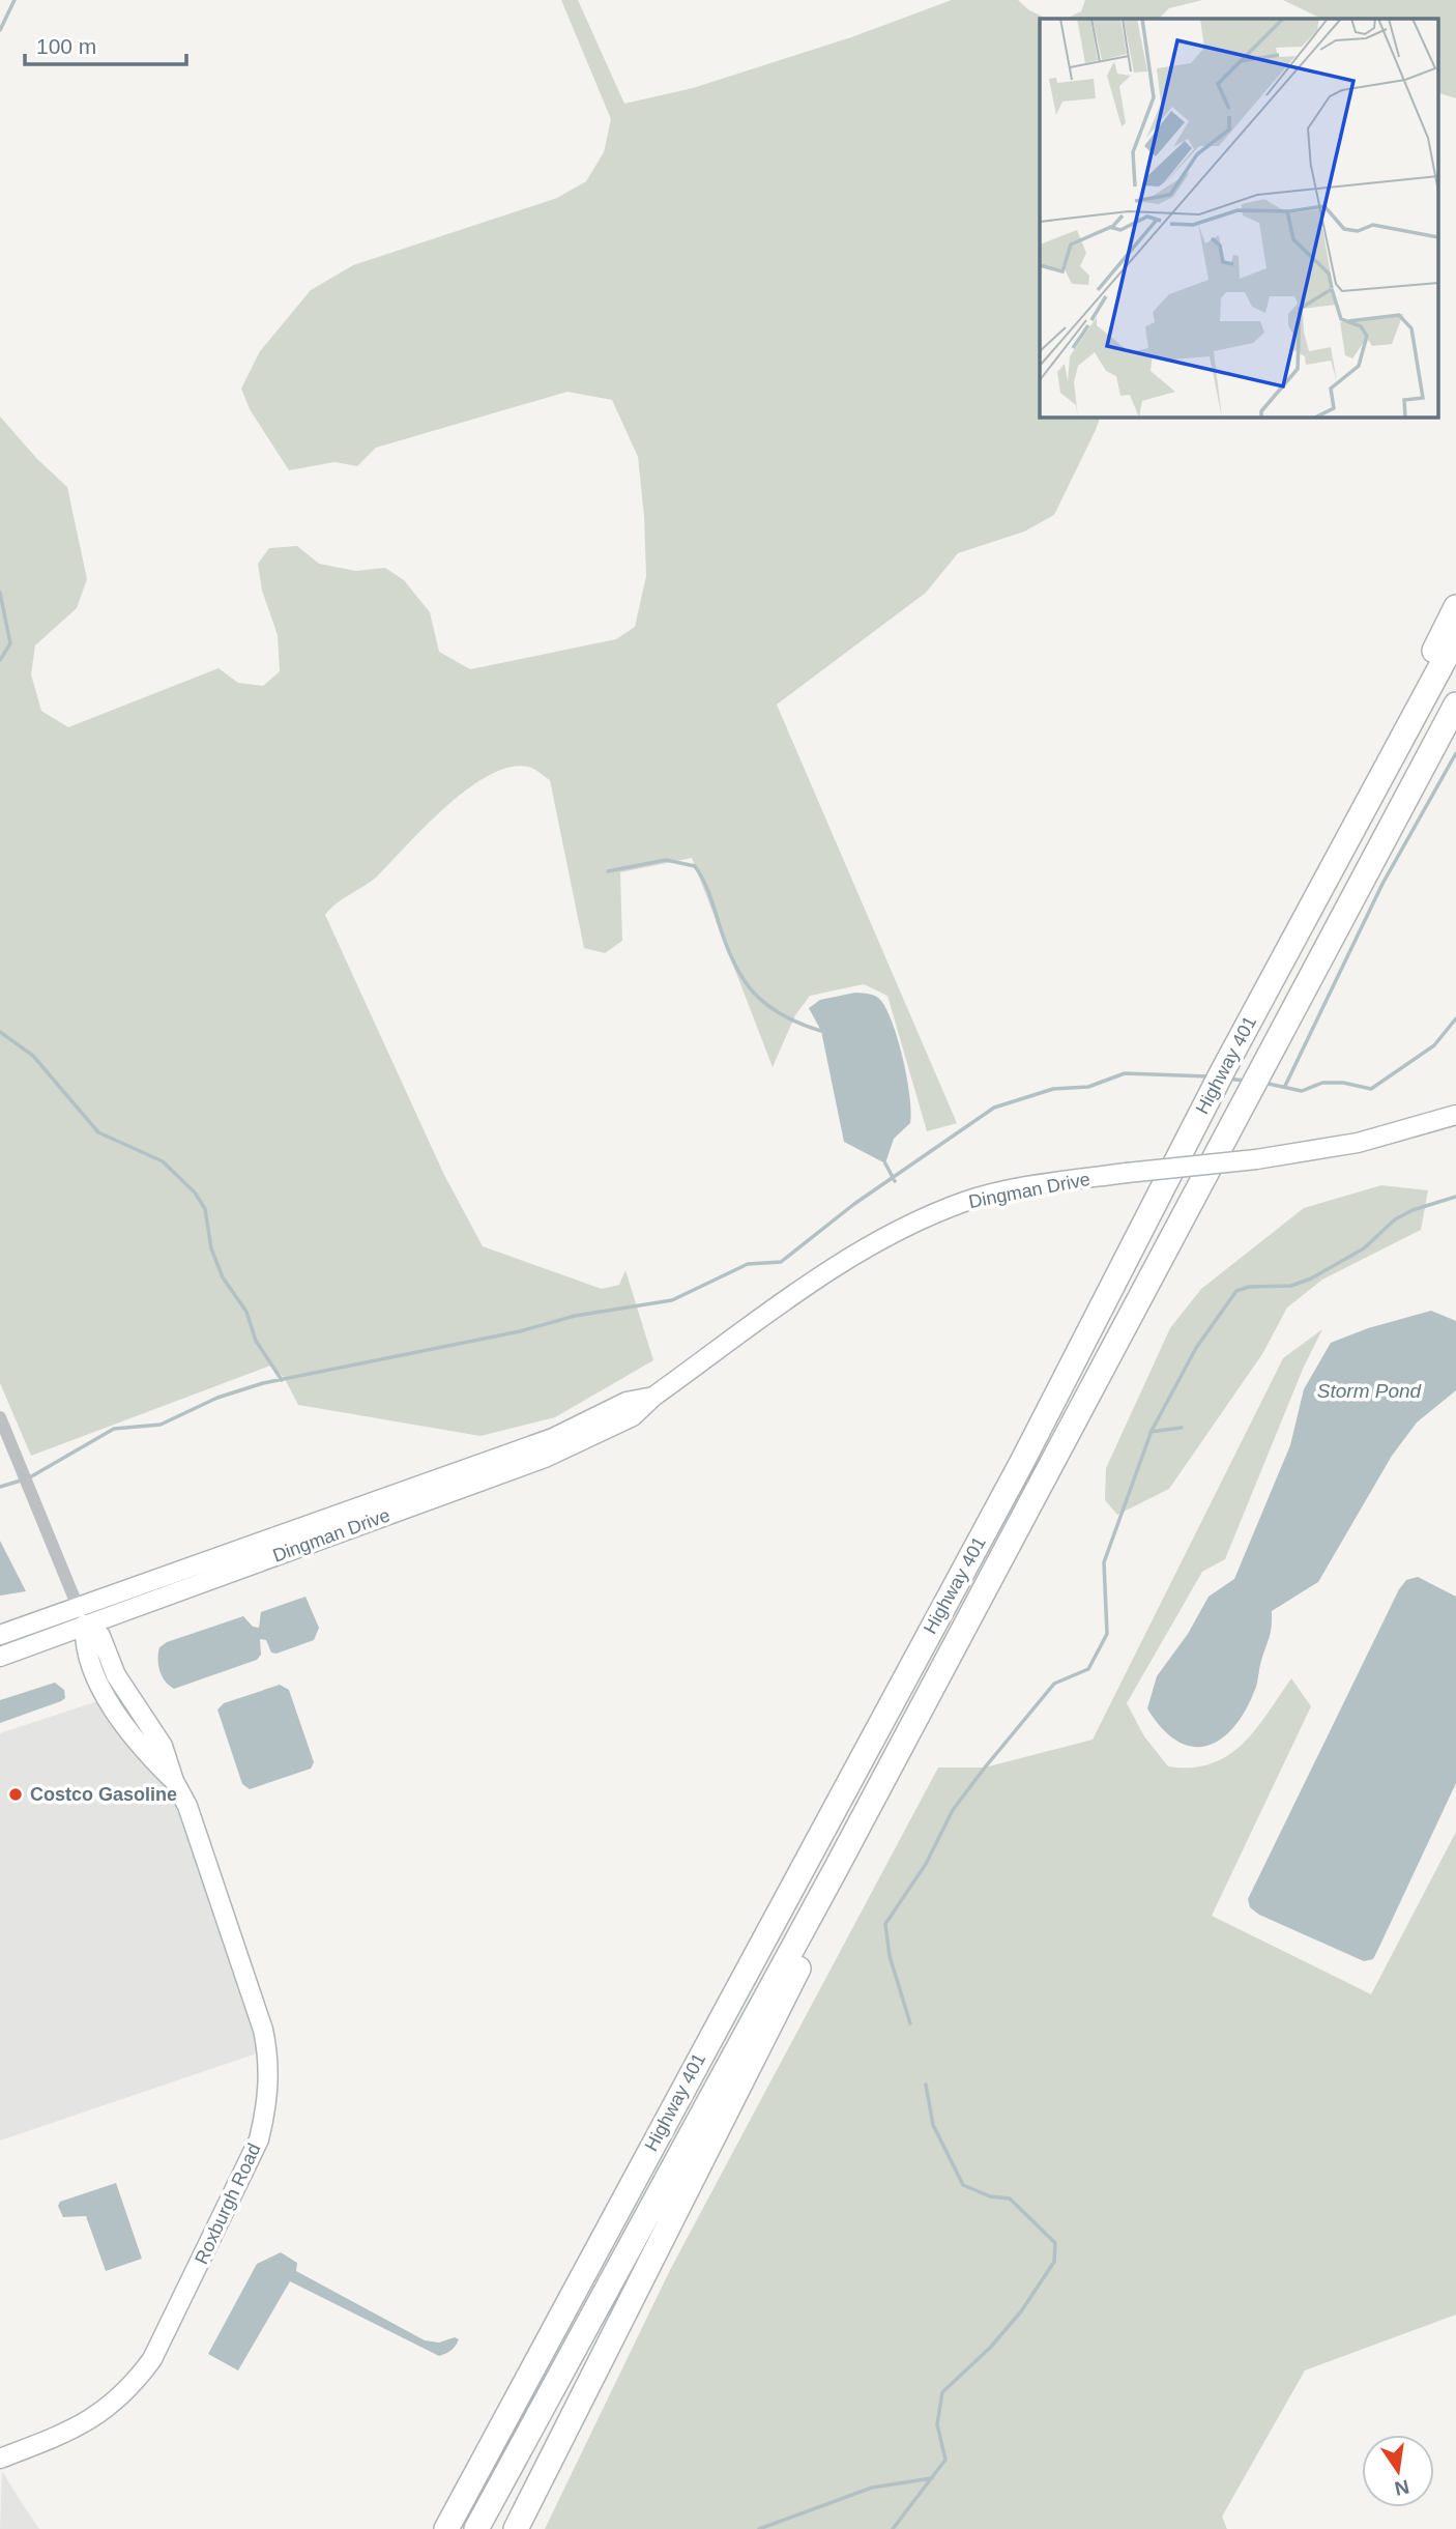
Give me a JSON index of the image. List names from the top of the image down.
{
  "streets": {
    "highway": ["Highway 401"],
    "main road": ["Dingman Drive", "Roxburgh Road"]
  },
  "crossings": [
    ["Dingman Drive", "Roxburgh Road"]
  ],
  "water": ["Storm Pond"],
  "places": ["Costco Gasoline"],
  "scale_bar": "100 m",
  "north": "bottom"
}
